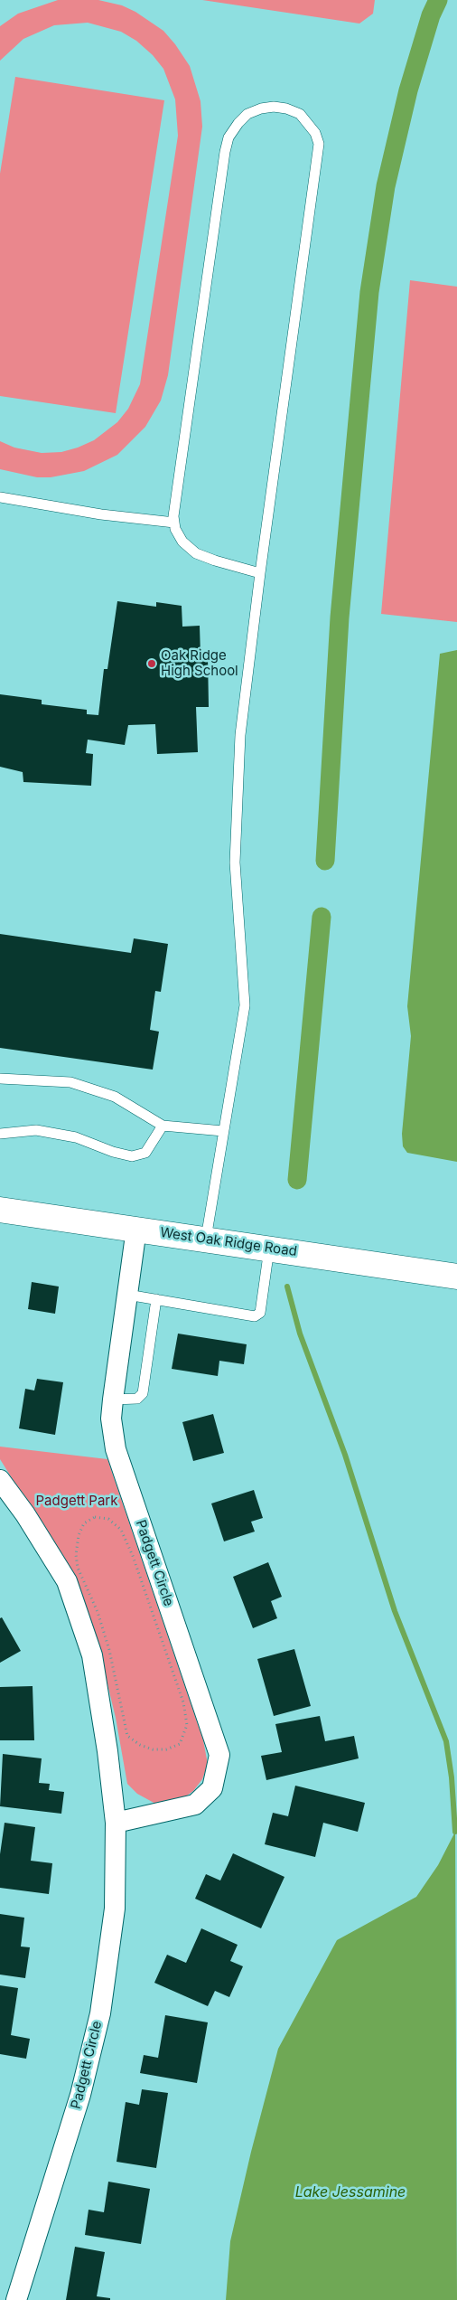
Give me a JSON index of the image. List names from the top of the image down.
{
  "streets": {
    "main road": ["West Oak Ridge Road"],
    "street": ["Padgett Circle"]
  },
  "crossings": [
    ["West Oak Ridge Road", "Padgett Circle"]
  ],
  "water": ["Lake Jessamine"],
  "parks": ["Padgett Park"],
  "places": ["Oak Ridge High School"]
}
